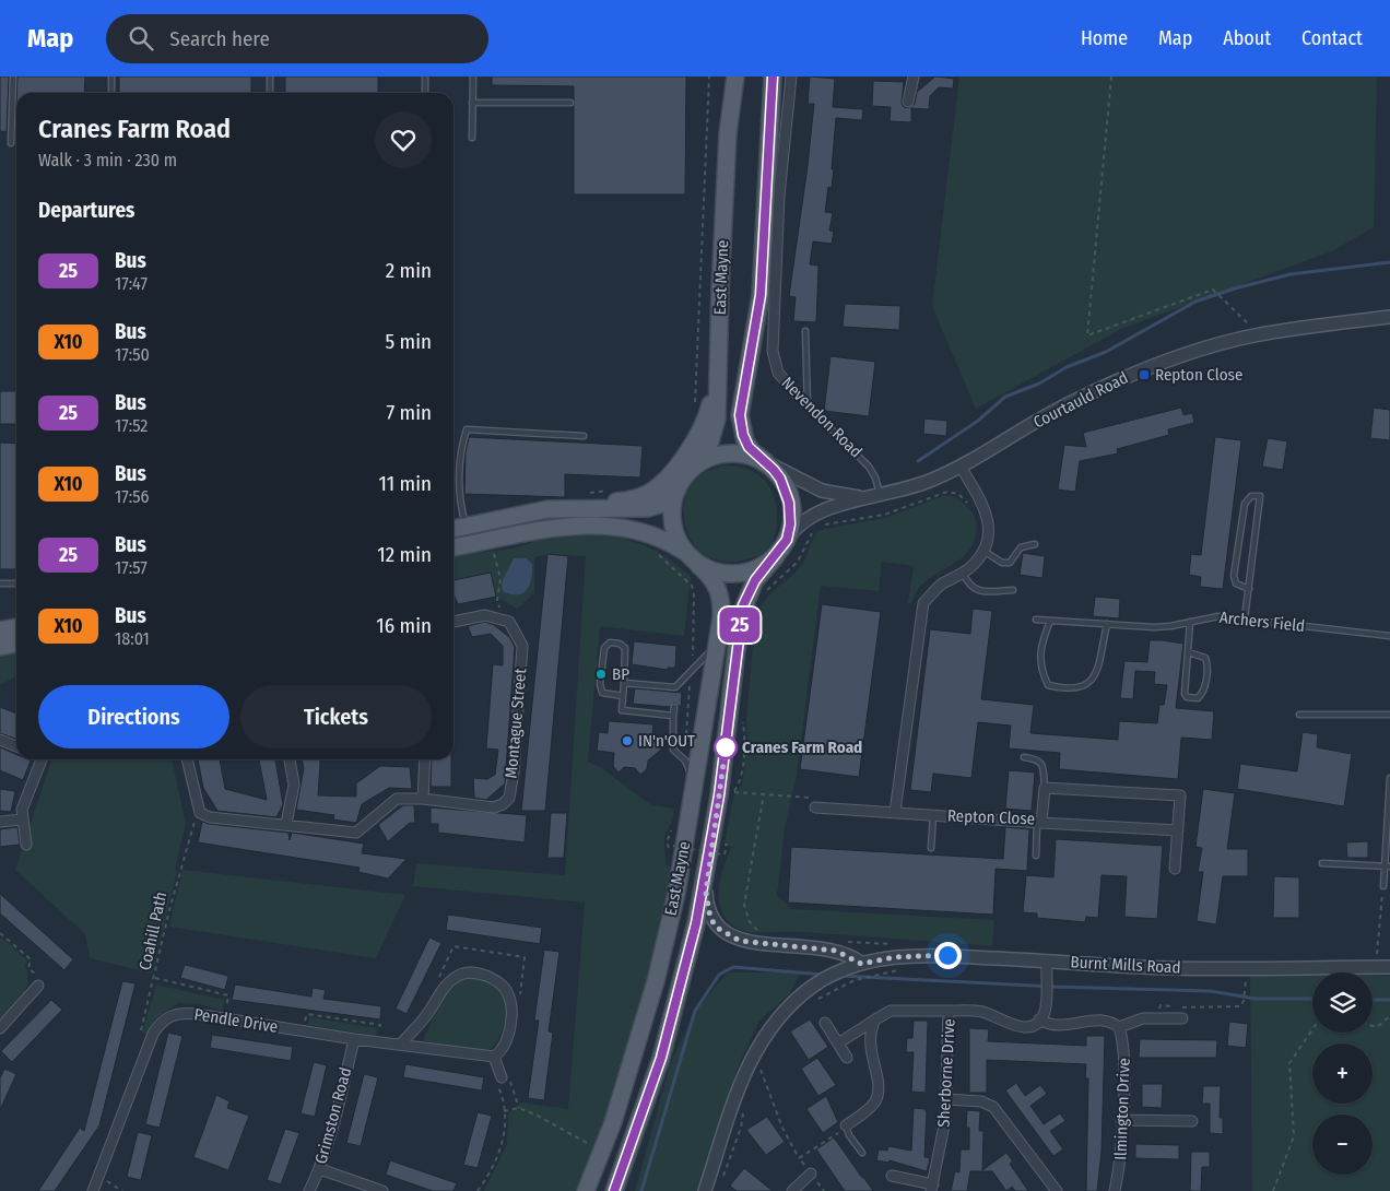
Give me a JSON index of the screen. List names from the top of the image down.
{
  "streets": {
    "main road": ["East Mayne"],
    "street": [
      "Courtauld Road",
      "Nevendon Road",
      "Montague Street",
      "Repton Close",
      "Burnt Mills Road",
      "Pendle Drive",
      "Sherborne Drive",
      "Ilmington Drive",
      "Grimston Road"
    ],
    "lane": ["Archers Field"],
    "path": ["Coahill Path"]
  },
  "crossings": [
    ["East Mayne", "Courtauld Road"],
    ["Courtauld Road", "Nevendon Road"],
    ["Montague Street", "Coahill Path"],
    ["Coahill Path", "Pendle Drive"],
    ["Pendle Drive", "Grimston Road"]
  ],
  "places": {
    "transit": ["Repton Close"],
    "other": ["BP", "IN'n'OUT", "Cranes Farm Road"]
  },
  "lines": ["bus line 25"],
  "page": {
    "header": "Map",
    "search": "Search here",
    "nav": [
      "Home",
      "Map",
      "About",
      "Contact"
    ],
    "on_map": "25",
    "heading": [
      ["Cranes Farm Road", "Walk · 3 min · 230 m"],
      "Departures"
    ],
    "list": [
      {
        "mark": "25",
        "name": "Bus",
        "note": "17:47",
        "value": "2 min"
      },
      {
        "mark": "X10",
        "name": "Bus",
        "note": "17:50",
        "value": "5 min"
      },
      {
        "mark": "25",
        "name": "Bus",
        "note": "17:52",
        "value": "7 min"
      },
      {
        "mark": "X10",
        "name": "Bus",
        "note": "17:56",
        "value": "11 min"
      },
      {
        "mark": "25",
        "name": "Bus",
        "note": "17:57",
        "value": "12 min"
      },
      {
        "mark": "X10",
        "name": "Bus",
        "note": "18:01",
        "value": "16 min"
      }
    ],
    "buttons": ["Directions", "Tickets"],
    "map_buttons": ["+", "−"]
  }
}
